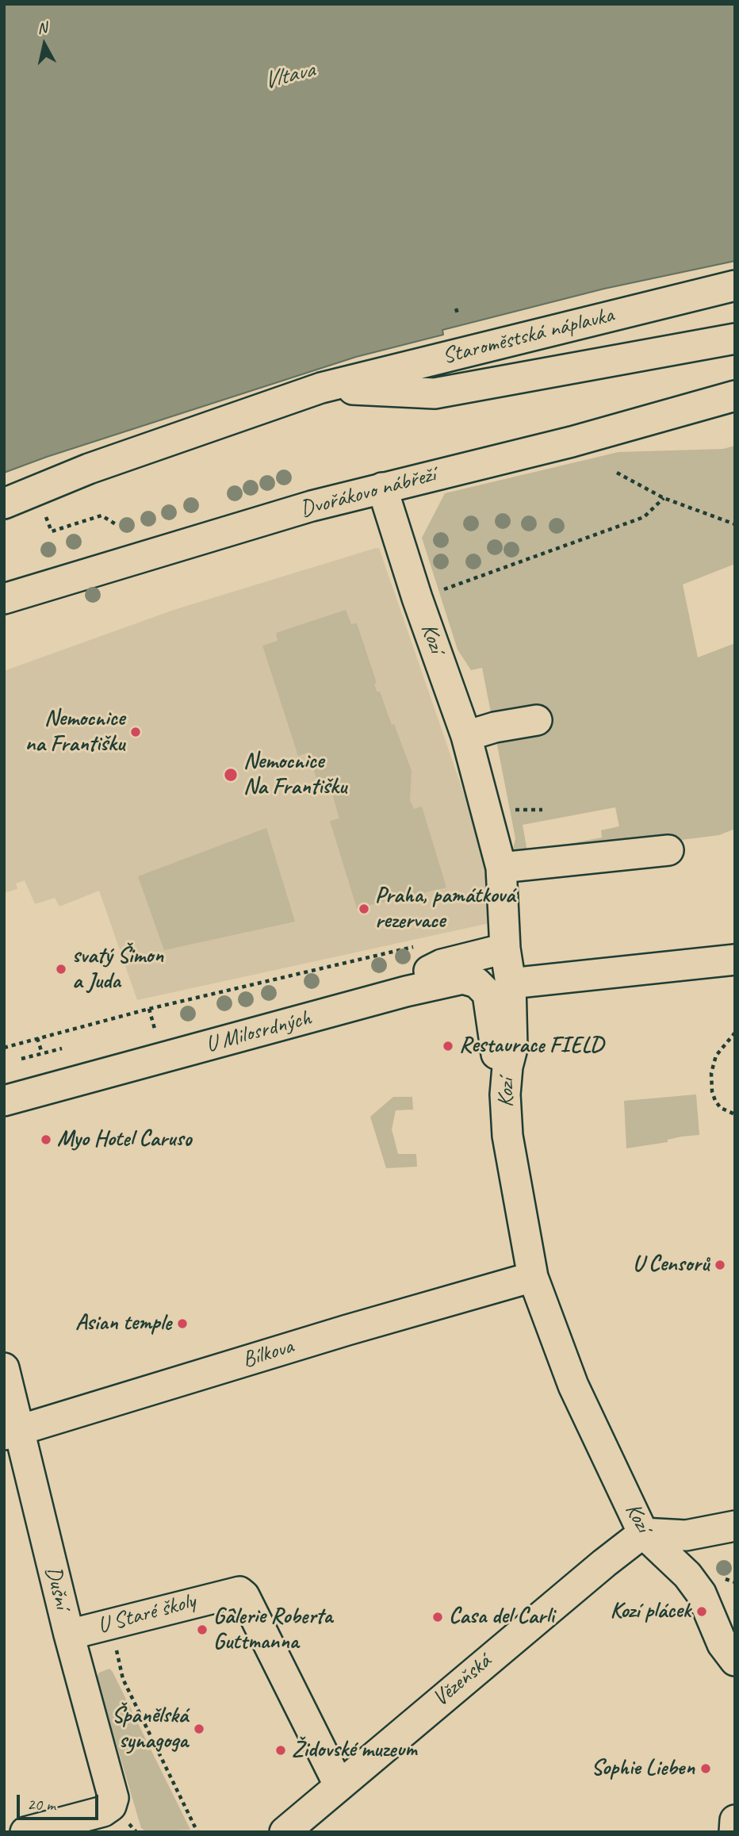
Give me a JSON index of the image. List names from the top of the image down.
{
  "streets": {
    "street": [
      "Staroměstská náplavka",
      "Dvořákovo nábřeží",
      "Kozí",
      "U Milosrdných",
      "Bílkova",
      "Dušní",
      "U Staré školy",
      "Vězeňská"
    ]
  },
  "crossings": [
    ["Dvořákovo nábřeží", "Kozí"],
    ["Kozí", "U Milosrdných"],
    ["Kozí", "Bílkova"],
    ["Kozí", "Vězeňská"],
    ["Bílkova", "Dušní"],
    ["Dušní", "U Staré školy"],
    ["U Staré školy", "Vězeňská"]
  ],
  "water": ["Vltava"],
  "places": [
    "Nemocnice na Františku",
    "Nemocnice Na Františku",
    "Praha, památková rezervace",
    "svatý Šimon a Juda",
    "Restaurace FIELD",
    "Myo Hotel Caruso",
    "U Censorů",
    "Asian temple",
    "Kozí plácek",
    "Casa del Carli",
    "Galerie Roberta Guttmanna",
    "Španělská synagoga",
    "Židovské muzeum",
    "Sophie Lieben"
  ],
  "scale_bar": "20 m",
  "north": "top"
}
